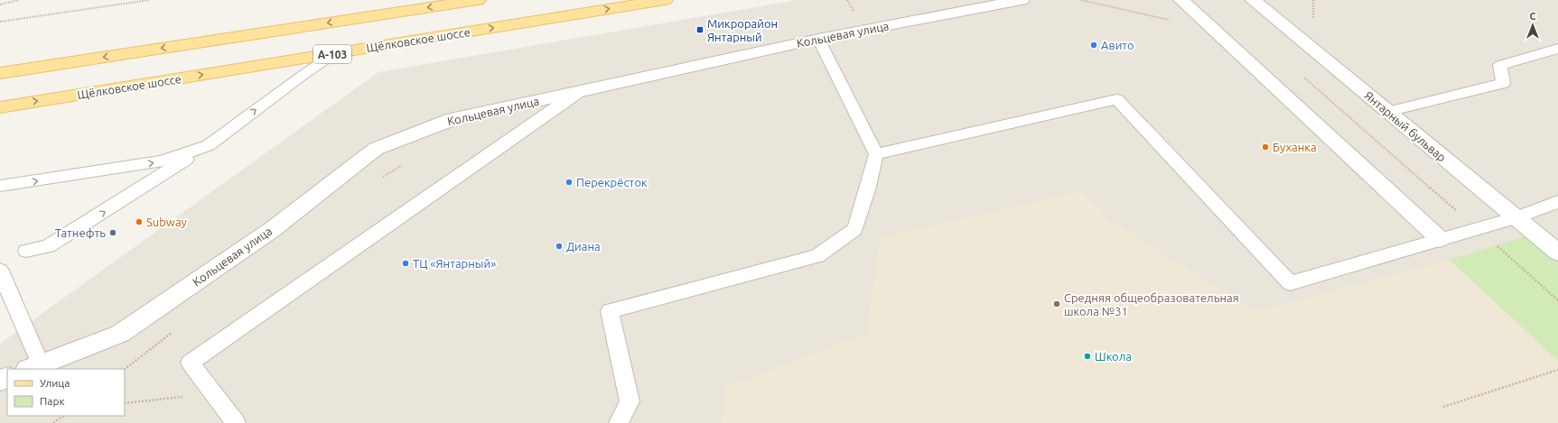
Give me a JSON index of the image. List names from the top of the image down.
{
  "streets": {
    "main road": ["Щёлковское шоссе", "А-103"],
    "street": ["Кольцевая улица", "Янтарный бульвар"]
  },
  "places": {
    "transit": ["Микрорайон Янтарный"],
    "other": [
      "Авито",
      "Буханка",
      "Перекрёсток",
      "Subway",
      "Татнефть",
      "Диана",
      "ТЦ «Янтарный»",
      "Средняя общеобразовательная школа №31",
      "Школа"
    ]
  },
  "legend": ["Улица", "Парк"],
  "north": "top"
}
